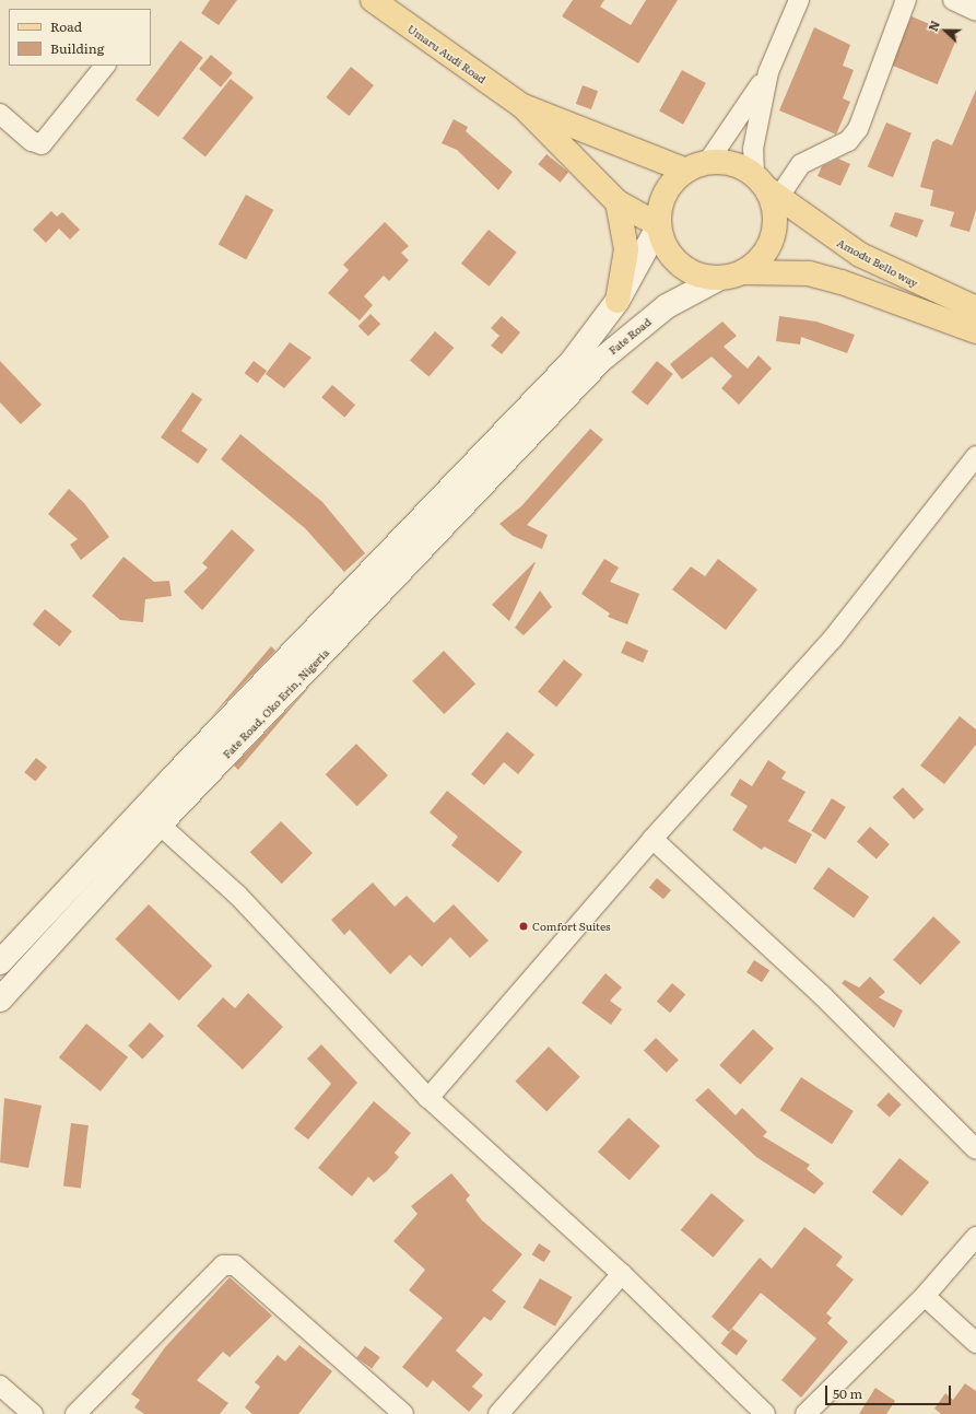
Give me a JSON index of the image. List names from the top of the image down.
{
  "streets": {
    "main road": ["Umaru Audi Road", "Amodu Bello way"],
    "street": ["Fate Road", "Fate Road, Oko Erin, Nigeria"]
  },
  "crossings": [
    ["Amodu Bello way", "Fate Road"],
    ["Fate Road", "Fate Road, Oko Erin, Nigeria"]
  ],
  "places": ["Comfort Suites"],
  "legend": ["Road", "Building"],
  "scale_bar": "50 m",
  "north": "left"
}
